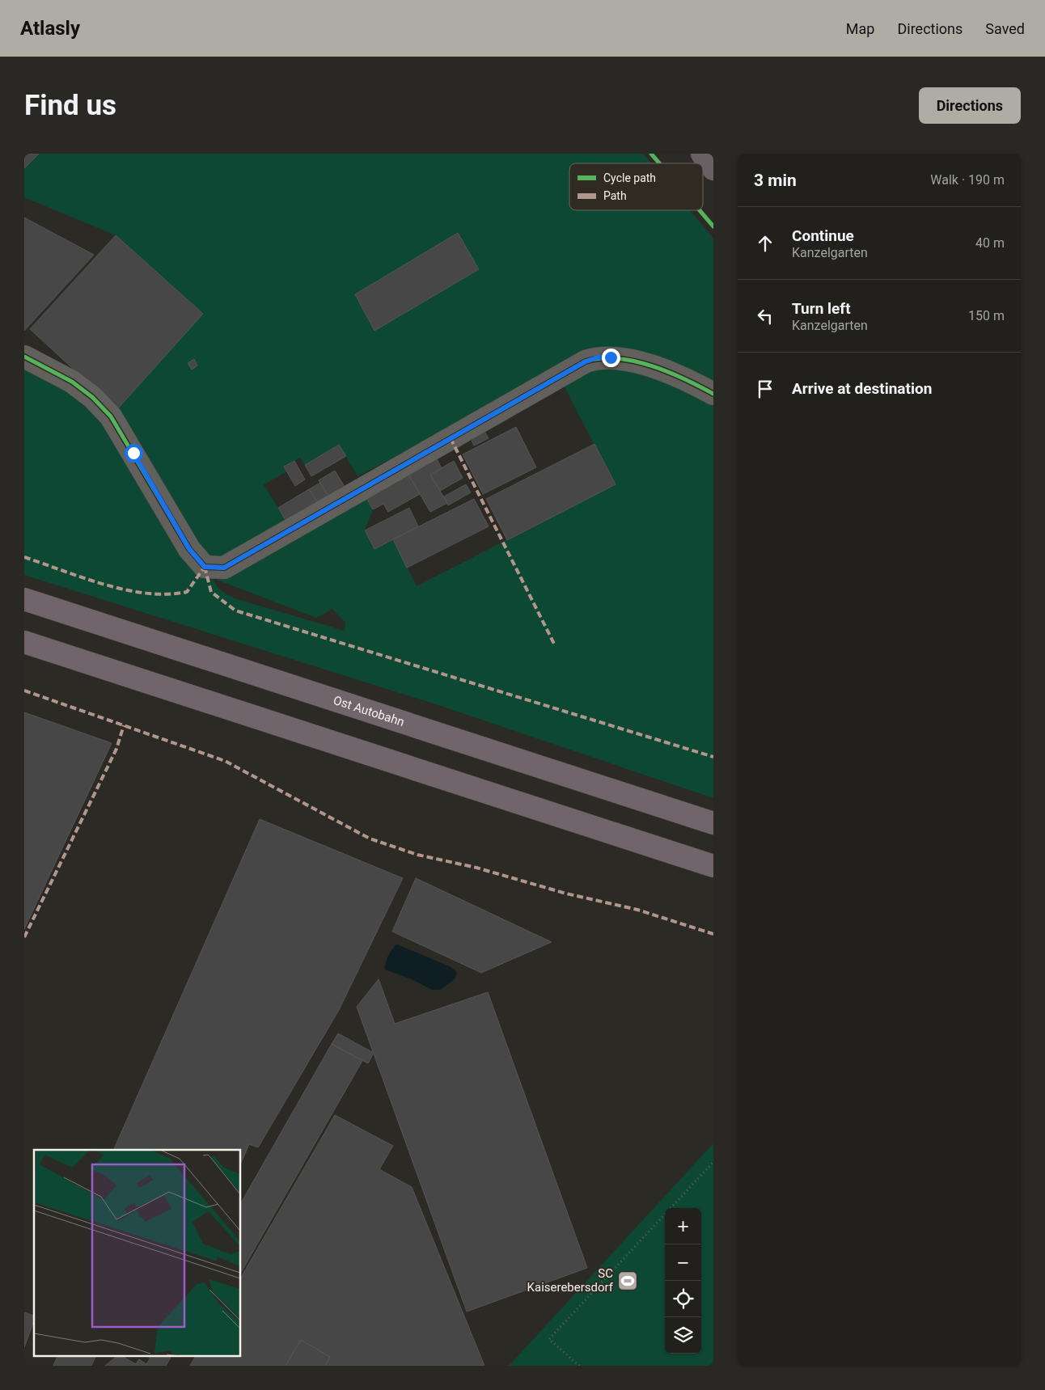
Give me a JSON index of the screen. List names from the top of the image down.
{
  "streets": {
    "highway": ["Ost Autobahn"]
  },
  "places": {
    "sports": ["SC Kaiserebersdorf"]
  },
  "legend": ["Cycle path", "Path"],
  "page": {
    "header": "Atlasly",
    "nav": ["Map", "Directions", "Saved"],
    "buttons": "Directions",
    "title": "Find us",
    "heading": ["3 min", "Walk · 190 m"],
    "list": [
      ["Continue", "Kanzelgarten", "40 m"],
      ["Turn left", "Kanzelgarten", "150 m"],
      "Arrive at destination"
    ],
    "map_buttons": ["+", "−"]
  }
}
